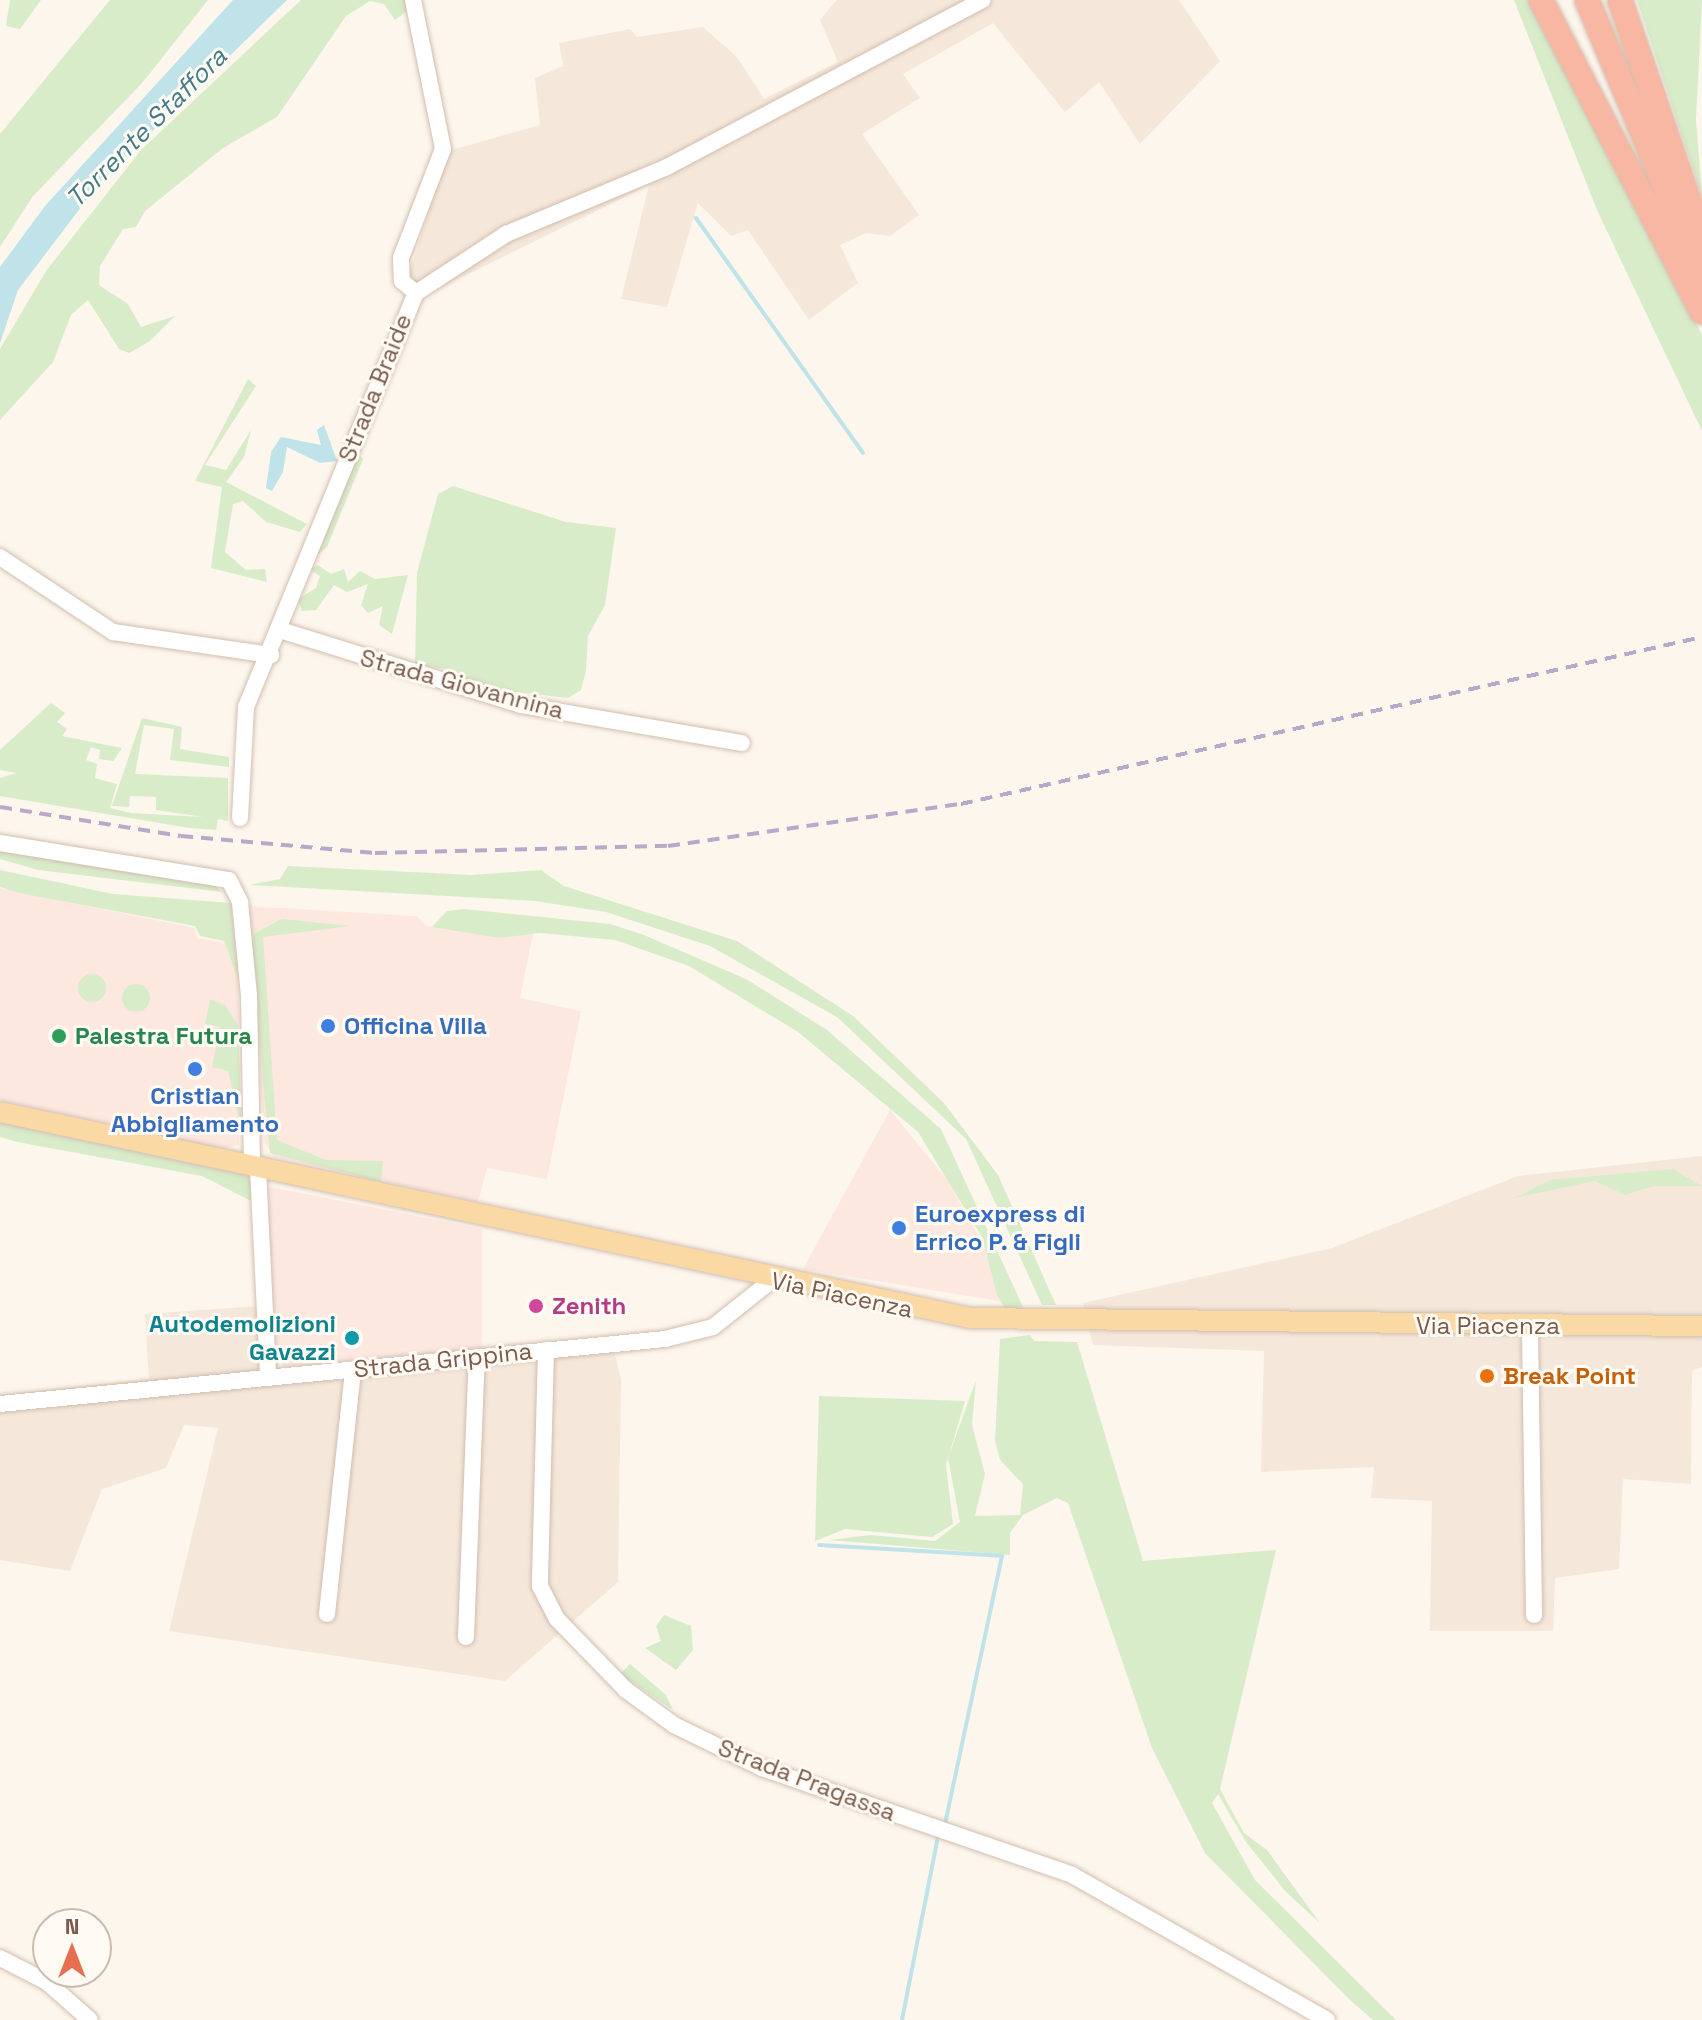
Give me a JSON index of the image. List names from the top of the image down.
{
  "streets": {
    "main road": ["Via Piacenza"],
    "street": [
      "Strada Braide",
      "Strada Giovannina",
      "Strada Grippina",
      "Strada Pragassa"
    ]
  },
  "crossings": [
    ["Strada Braide", "Strada Giovannina"],
    ["Via Piacenza", "Strada Grippina"],
    ["Strada Grippina", "Strada Pragassa"]
  ],
  "water": ["Torrente Staffora"],
  "places": [
    "Officina Villa",
    "Palestra Futura",
    "Cristian Abbigliamento",
    "Euroexpress di Errico P. & Figli",
    "Zenith",
    "Autodemolizioni Gavazzi",
    "Break Point"
  ],
  "north": "top"
}
